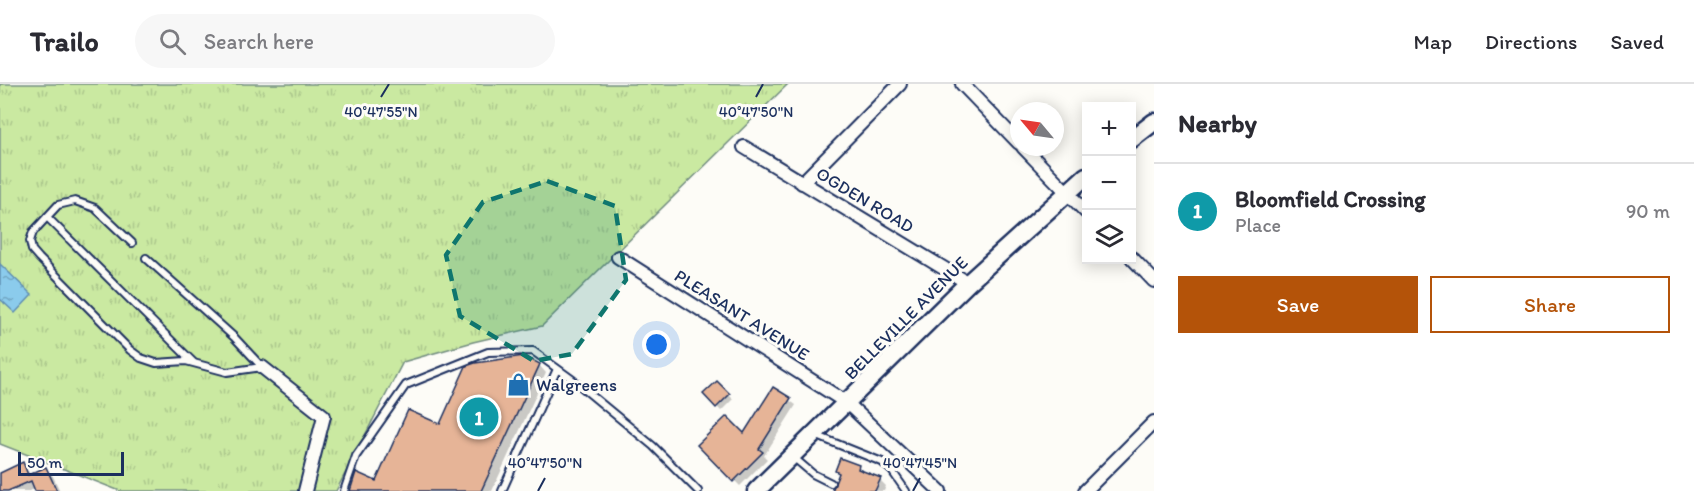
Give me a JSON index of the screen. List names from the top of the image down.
{
  "streets": {
    "main road": ["BELLEVILLE AVENUE"],
    "street": ["OGDEN ROAD", "PLEASANT AVENUE"]
  },
  "crossings": [
    ["OGDEN ROAD", "BELLEVILLE AVENUE"],
    ["PLEASANT AVENUE", "BELLEVILLE AVENUE"]
  ],
  "places": {
    "shop": ["Walgreens"]
  },
  "scale_bar": "50 m",
  "north": "top left",
  "page": {
    "header": "Trailo",
    "search": "Search here",
    "nav": ["Map", "Directions", "Saved"],
    "heading": "Nearby",
    "map_buttons": ["+", "−"],
    "list": [
      {
        "mark": "1",
        "name": "Bloomfield Crossing",
        "note": "Place",
        "value": "90 m"
      }
    ],
    "buttons": ["Save", "Share"],
    "pins": "1",
    "scale": "50 m"
  },
  "coordinates": ["40°47'55\"N", "40°47'50\"N", "40°47'45\"N"]
}
